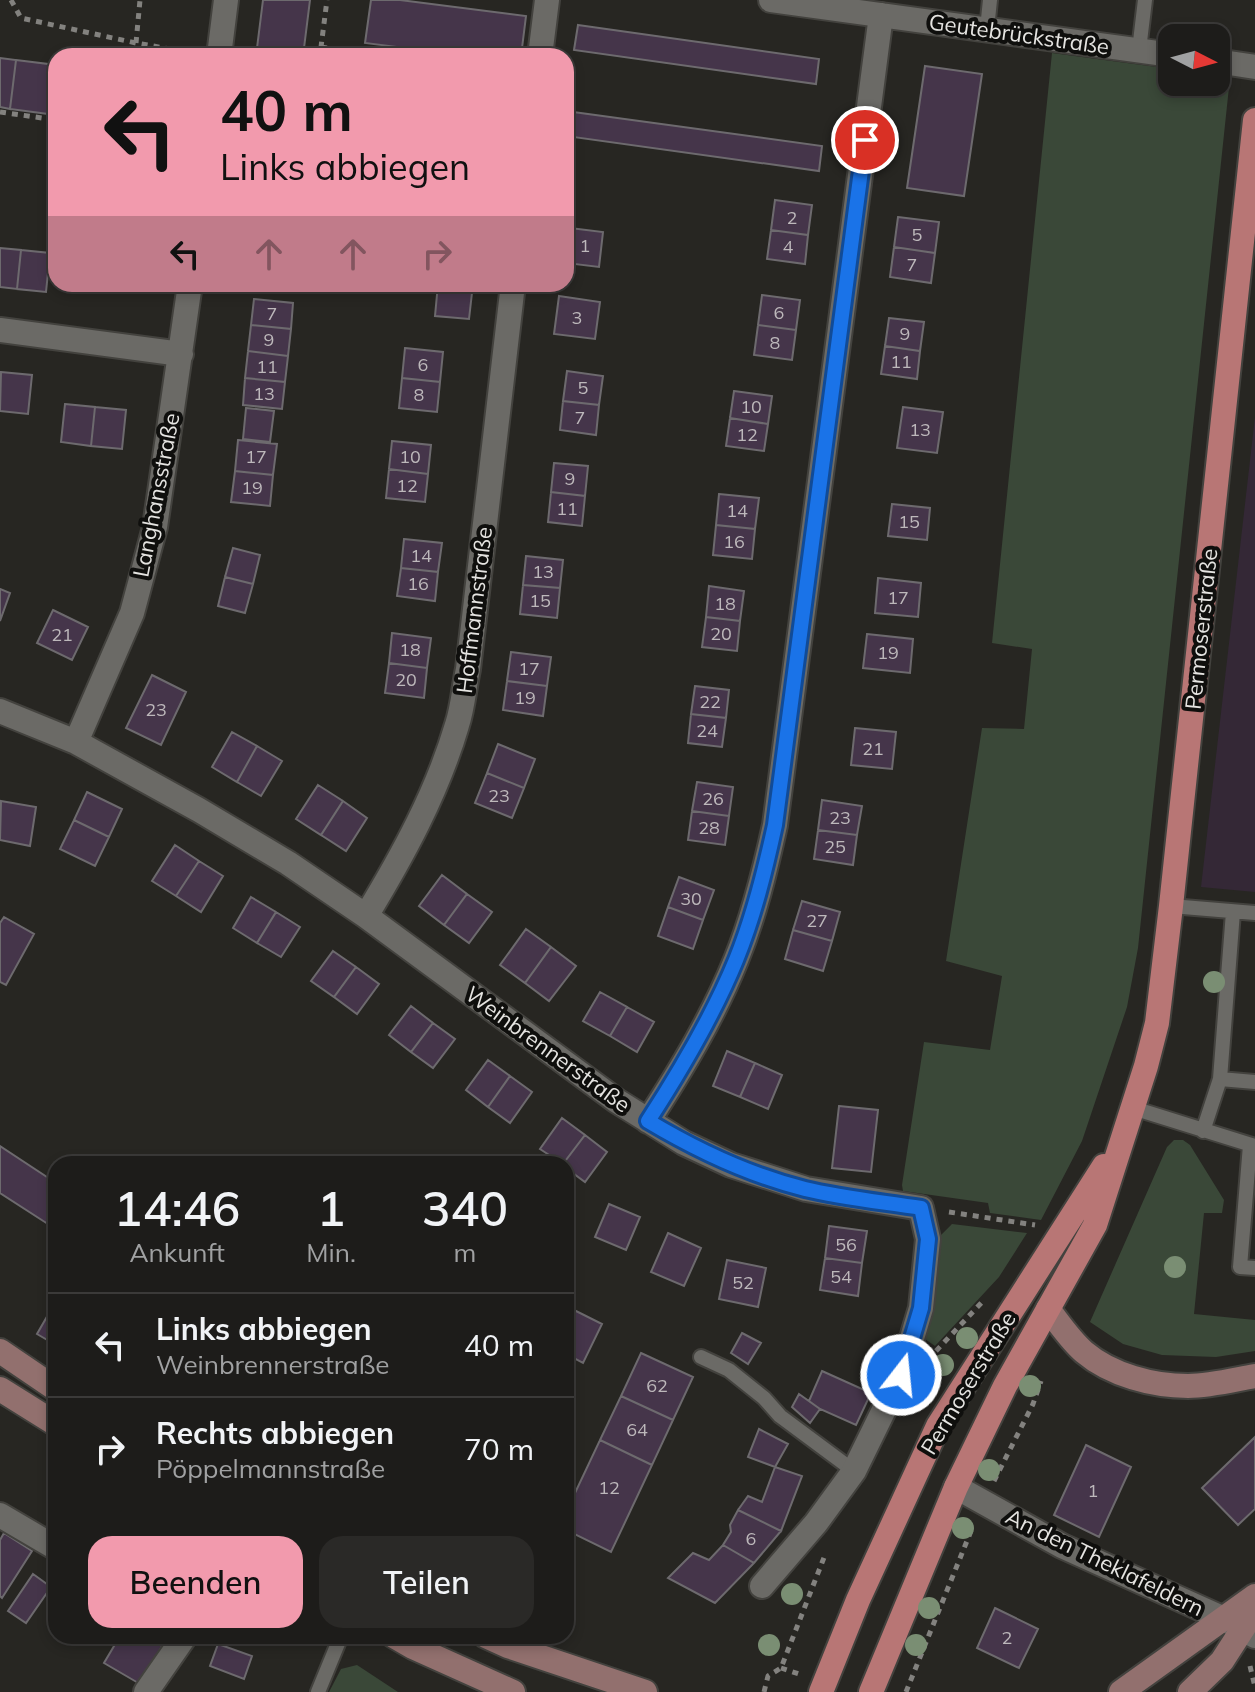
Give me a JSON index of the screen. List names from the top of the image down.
{
  "streets": {
    "main road": ["Permoserstraße"],
    "street": [
      "Geutebrückstraße",
      "Langhansstraße",
      "Hoffmannstraße",
      "Weinbrennerstraße",
      "An den Theklafeldern"
    ]
  },
  "crossings": [
    ["Langhansstraße", "Weinbrennerstraße"],
    ["Hoffmannstraße", "Weinbrennerstraße"],
    ["Permoserstraße", "An den Theklafeldern"]
  ],
  "house_numbers": [
    "2",
    "5",
    "1",
    "4",
    "7",
    "6",
    "7",
    "3",
    "9",
    "9",
    "8",
    "11",
    "6",
    "11",
    "5",
    "13",
    "8",
    "10",
    "7",
    "13",
    "12",
    "17",
    "10",
    "9",
    "12",
    "19",
    "11",
    "14",
    "15",
    "16",
    "14",
    "13",
    "16",
    "17",
    "15",
    "18",
    "20",
    "21",
    "18",
    "19",
    "17",
    "20",
    "19",
    "22",
    "23",
    "24",
    "21",
    "23",
    "26",
    "23",
    "28",
    "25",
    "30",
    "27",
    "56",
    "54",
    "52",
    "62",
    "64",
    "12",
    "1",
    "6",
    "2"
  ],
  "north": "right",
  "page": {
    "turn": ["40 m", "Links abbiegen"],
    "eta": [
      "14:46",
      "Ankunft",
      "1",
      "Min.",
      "340",
      "m"
    ],
    "list": [
      {
        "name": "Links abbiegen",
        "note": "Weinbrennerstraße",
        "value": "40 m"
      },
      {
        "name": "Rechts abbiegen",
        "note": "Pöppelmannstraße",
        "value": "70 m"
      }
    ],
    "buttons": ["Beenden", "Teilen"]
  }
}
